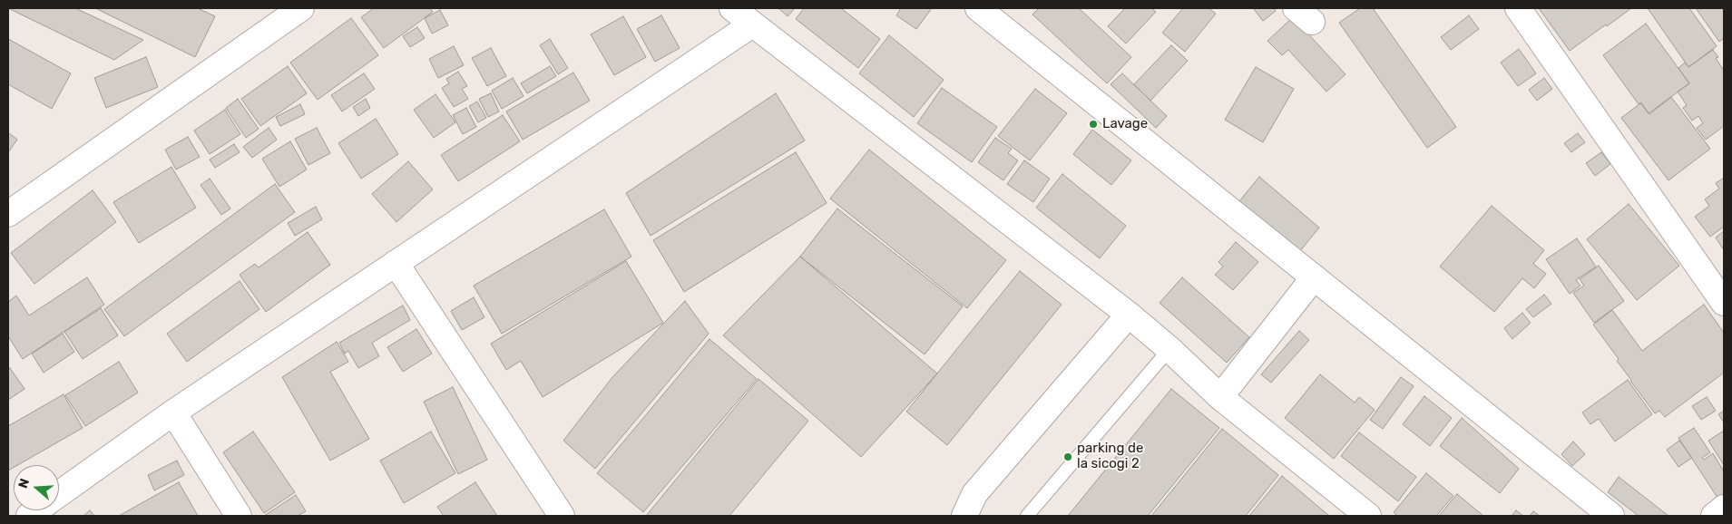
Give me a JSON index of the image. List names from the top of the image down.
{
  "places": ["Lavage", "parking de la sicogi 2"],
  "north": "left"
}
